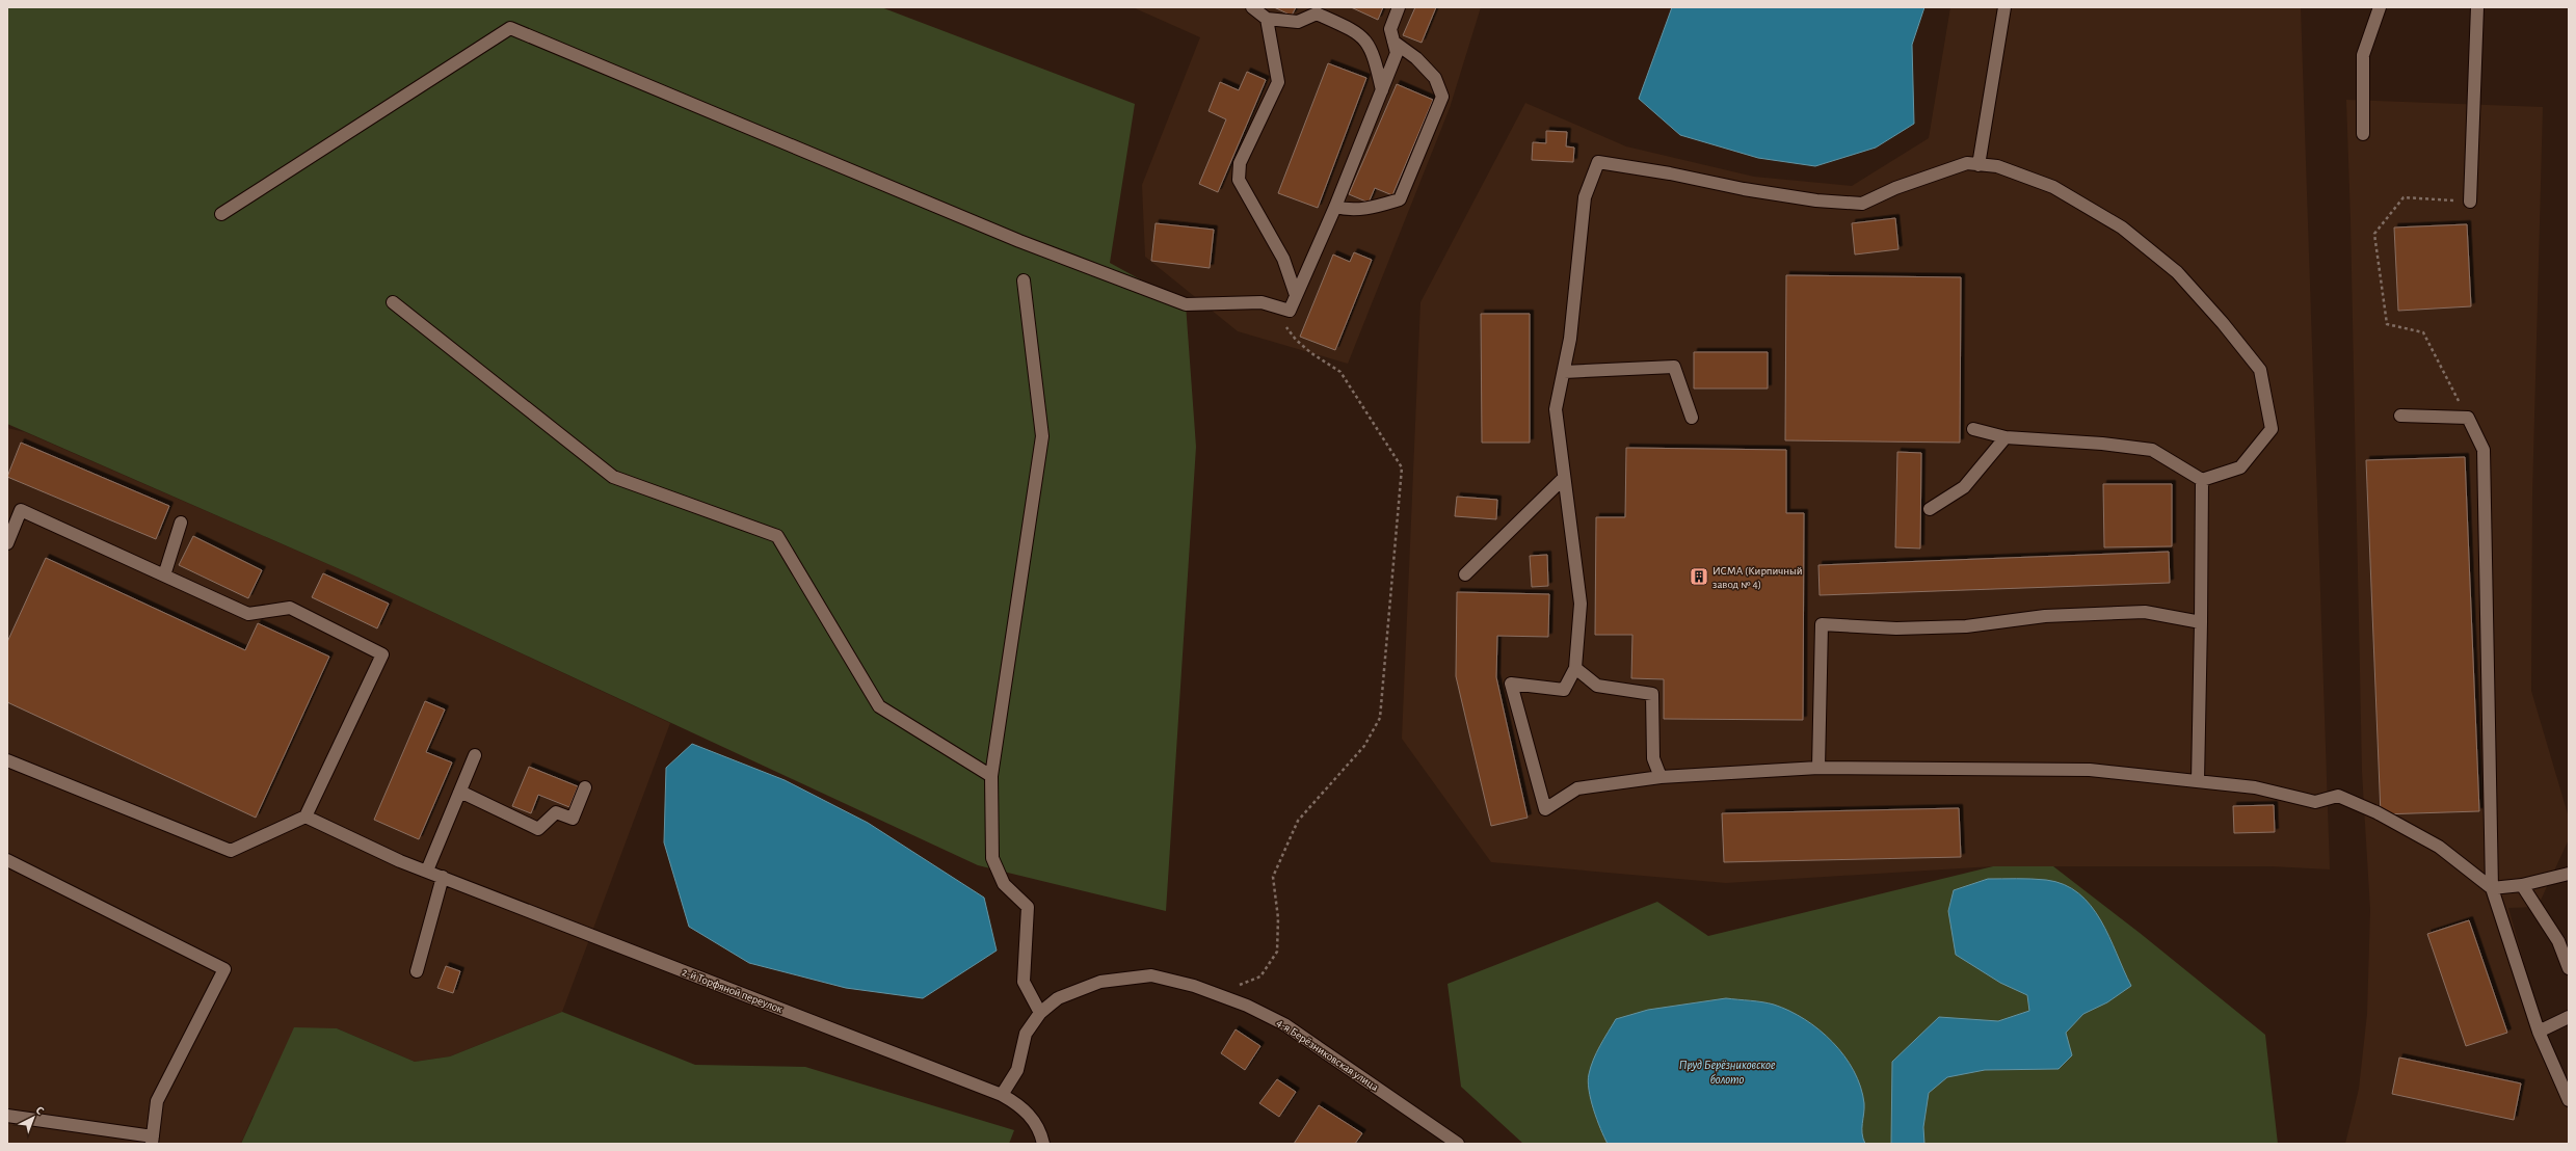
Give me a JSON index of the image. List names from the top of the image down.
{
  "streets": {
    "street": ["2-й Торфяной переулок", "4-я Берёзниковская улица"]
  },
  "crossings": [
    ["2-й Торфяной переулок", "4-я Берёзниковская улица"]
  ],
  "water": ["Пруд Берёзниковское болото"],
  "places": {
    "building": ["ИСМА (Кирпичный завод № 4)"]
  },
  "north": "top right"
}
